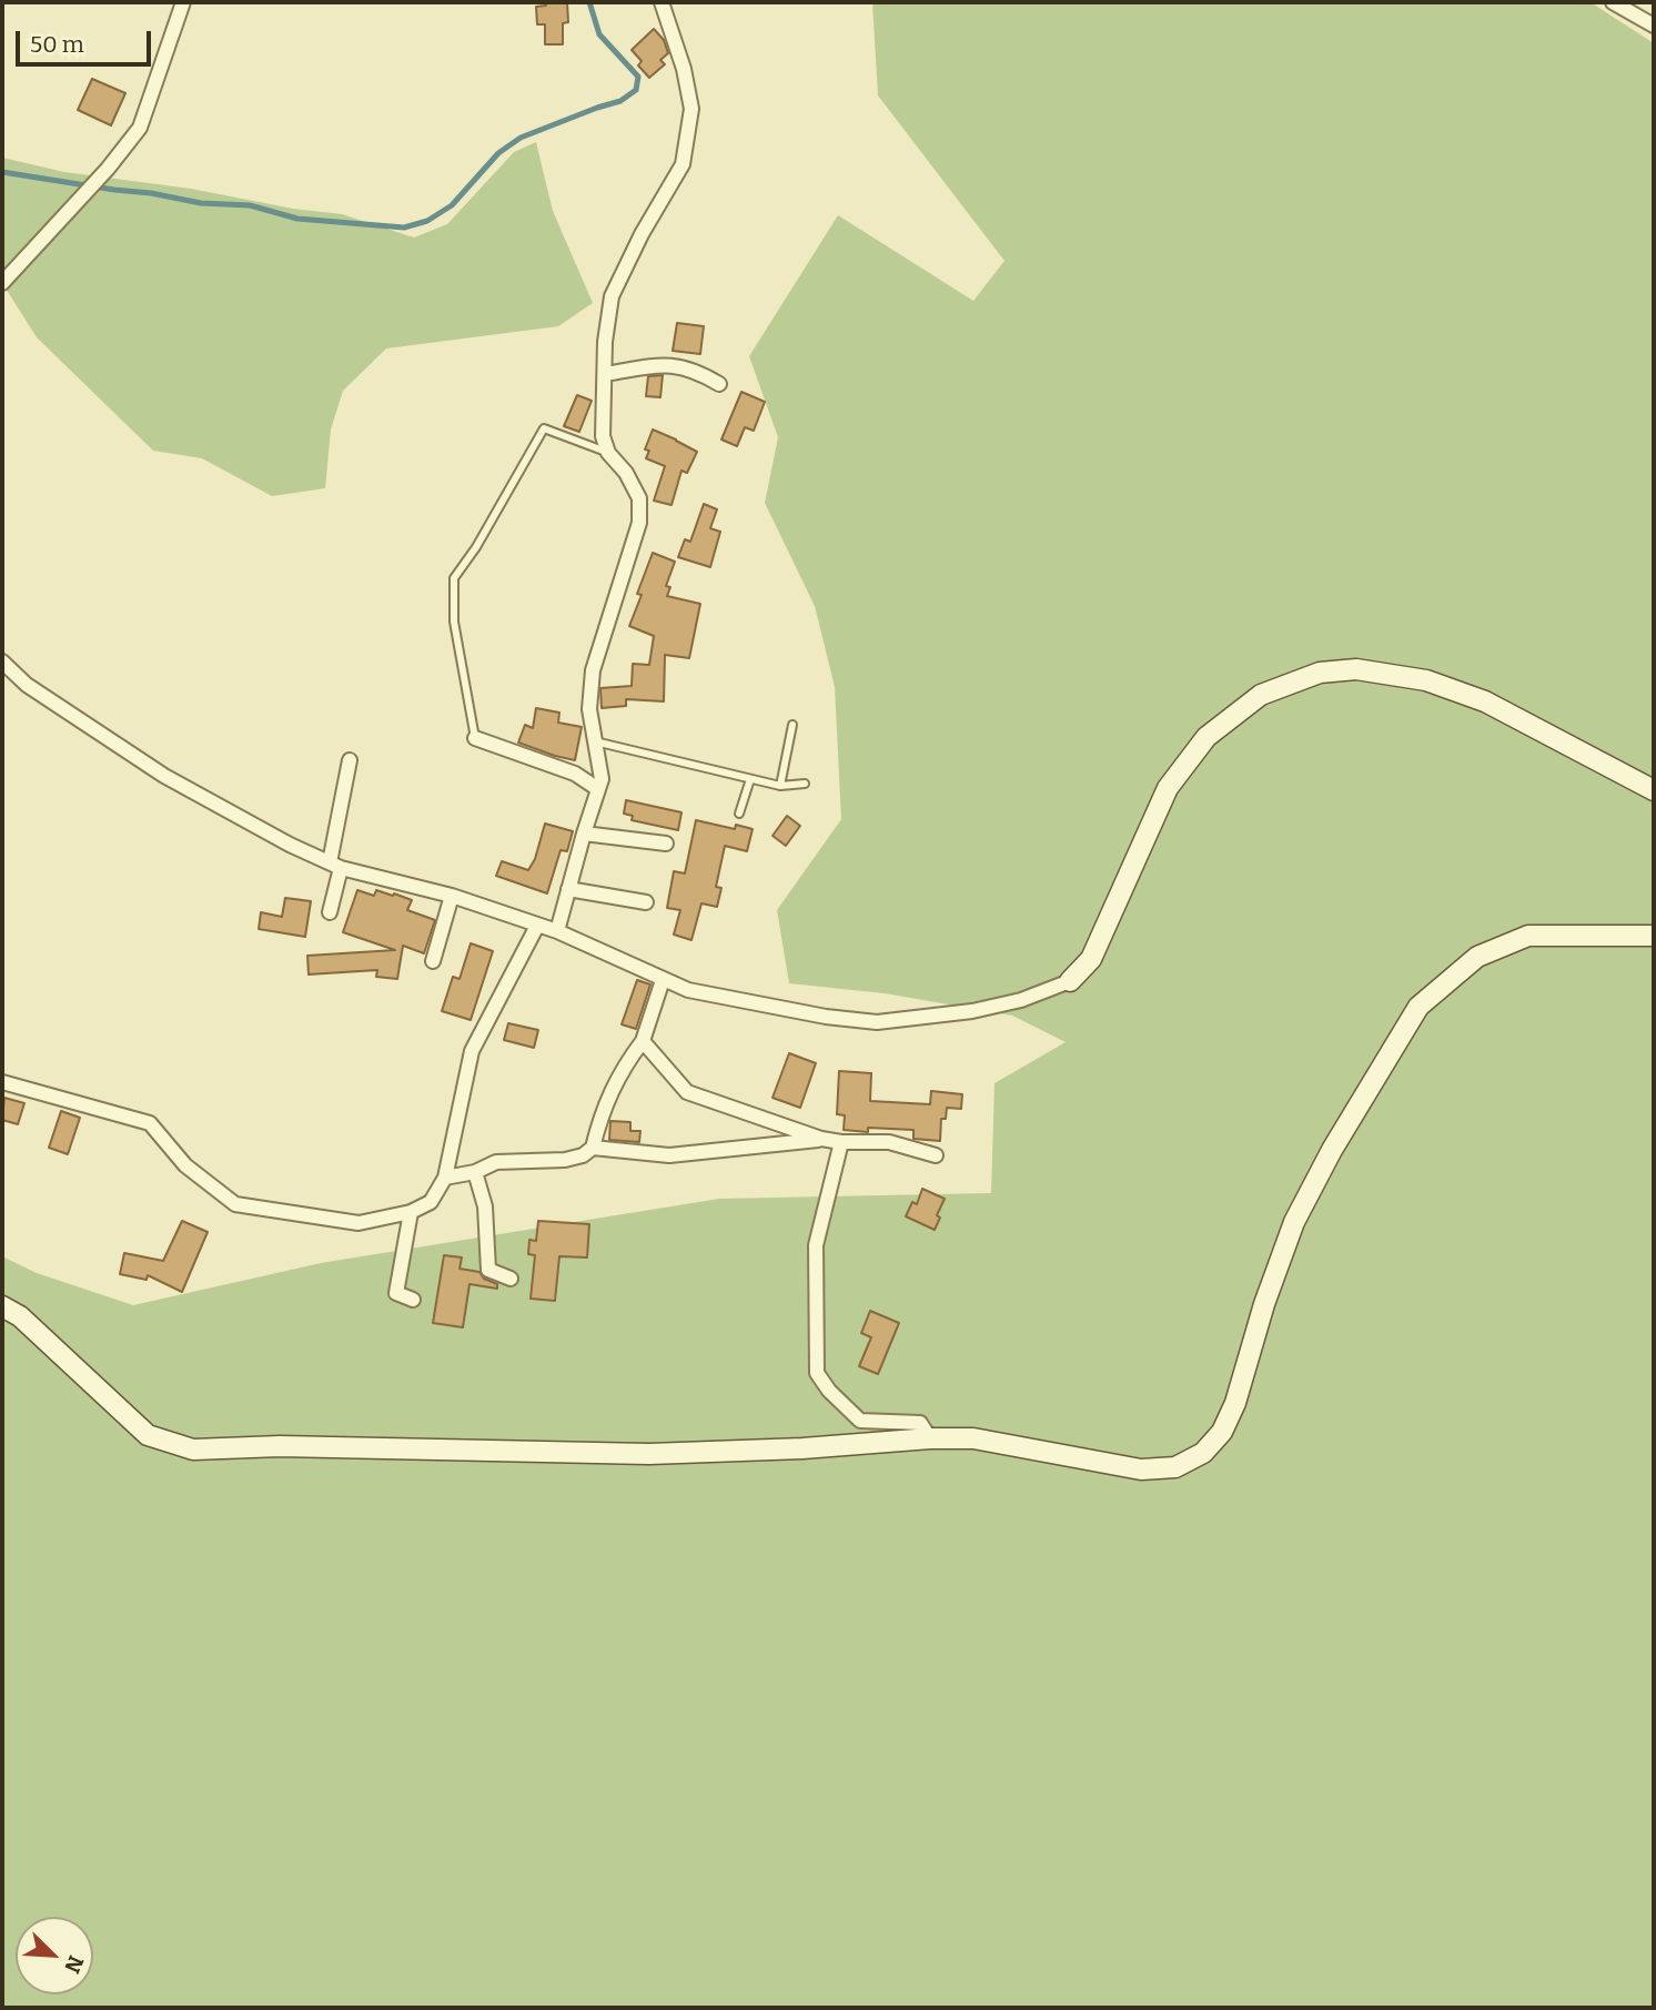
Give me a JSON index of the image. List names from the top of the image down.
{
  "scale_bar": "50 m",
  "north": "bottom right"
}
